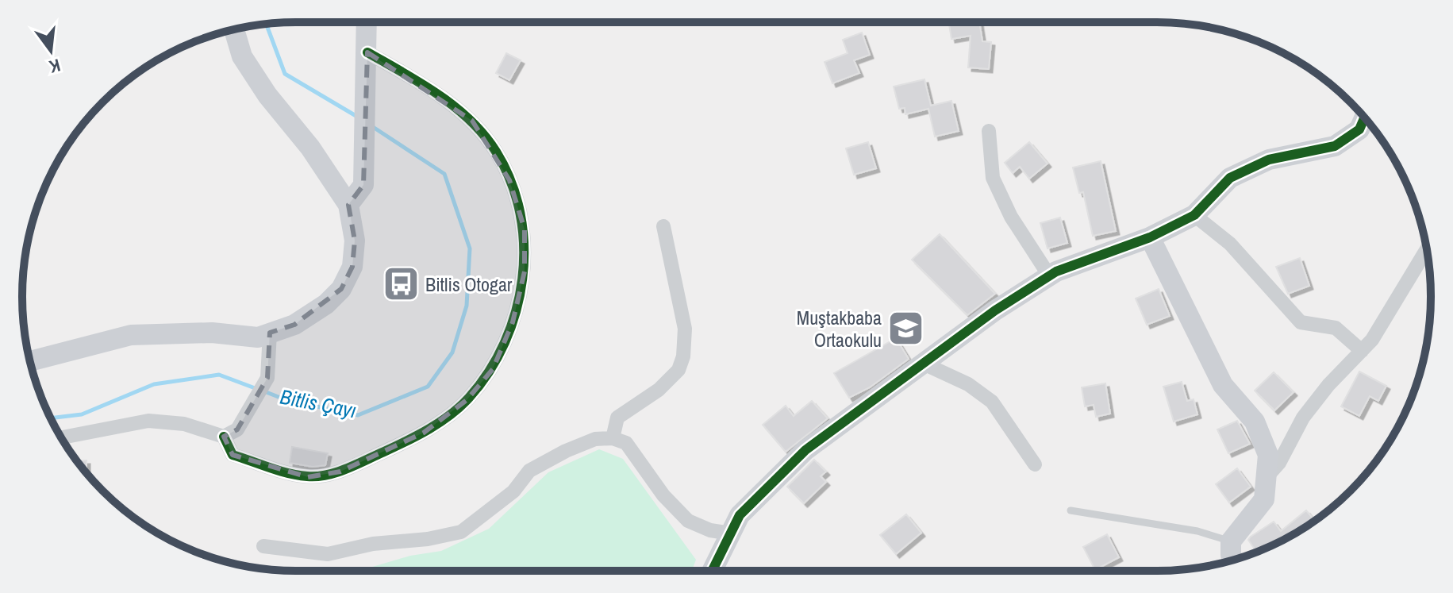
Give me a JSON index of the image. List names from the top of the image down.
{
  "water": ["Bitlis Çayı"],
  "places": {
    "bus stop": ["Bitlis Otogar"],
    "school or university": ["Muştakbaba Ortaokulu"]
  },
  "north": "bottom"
}
